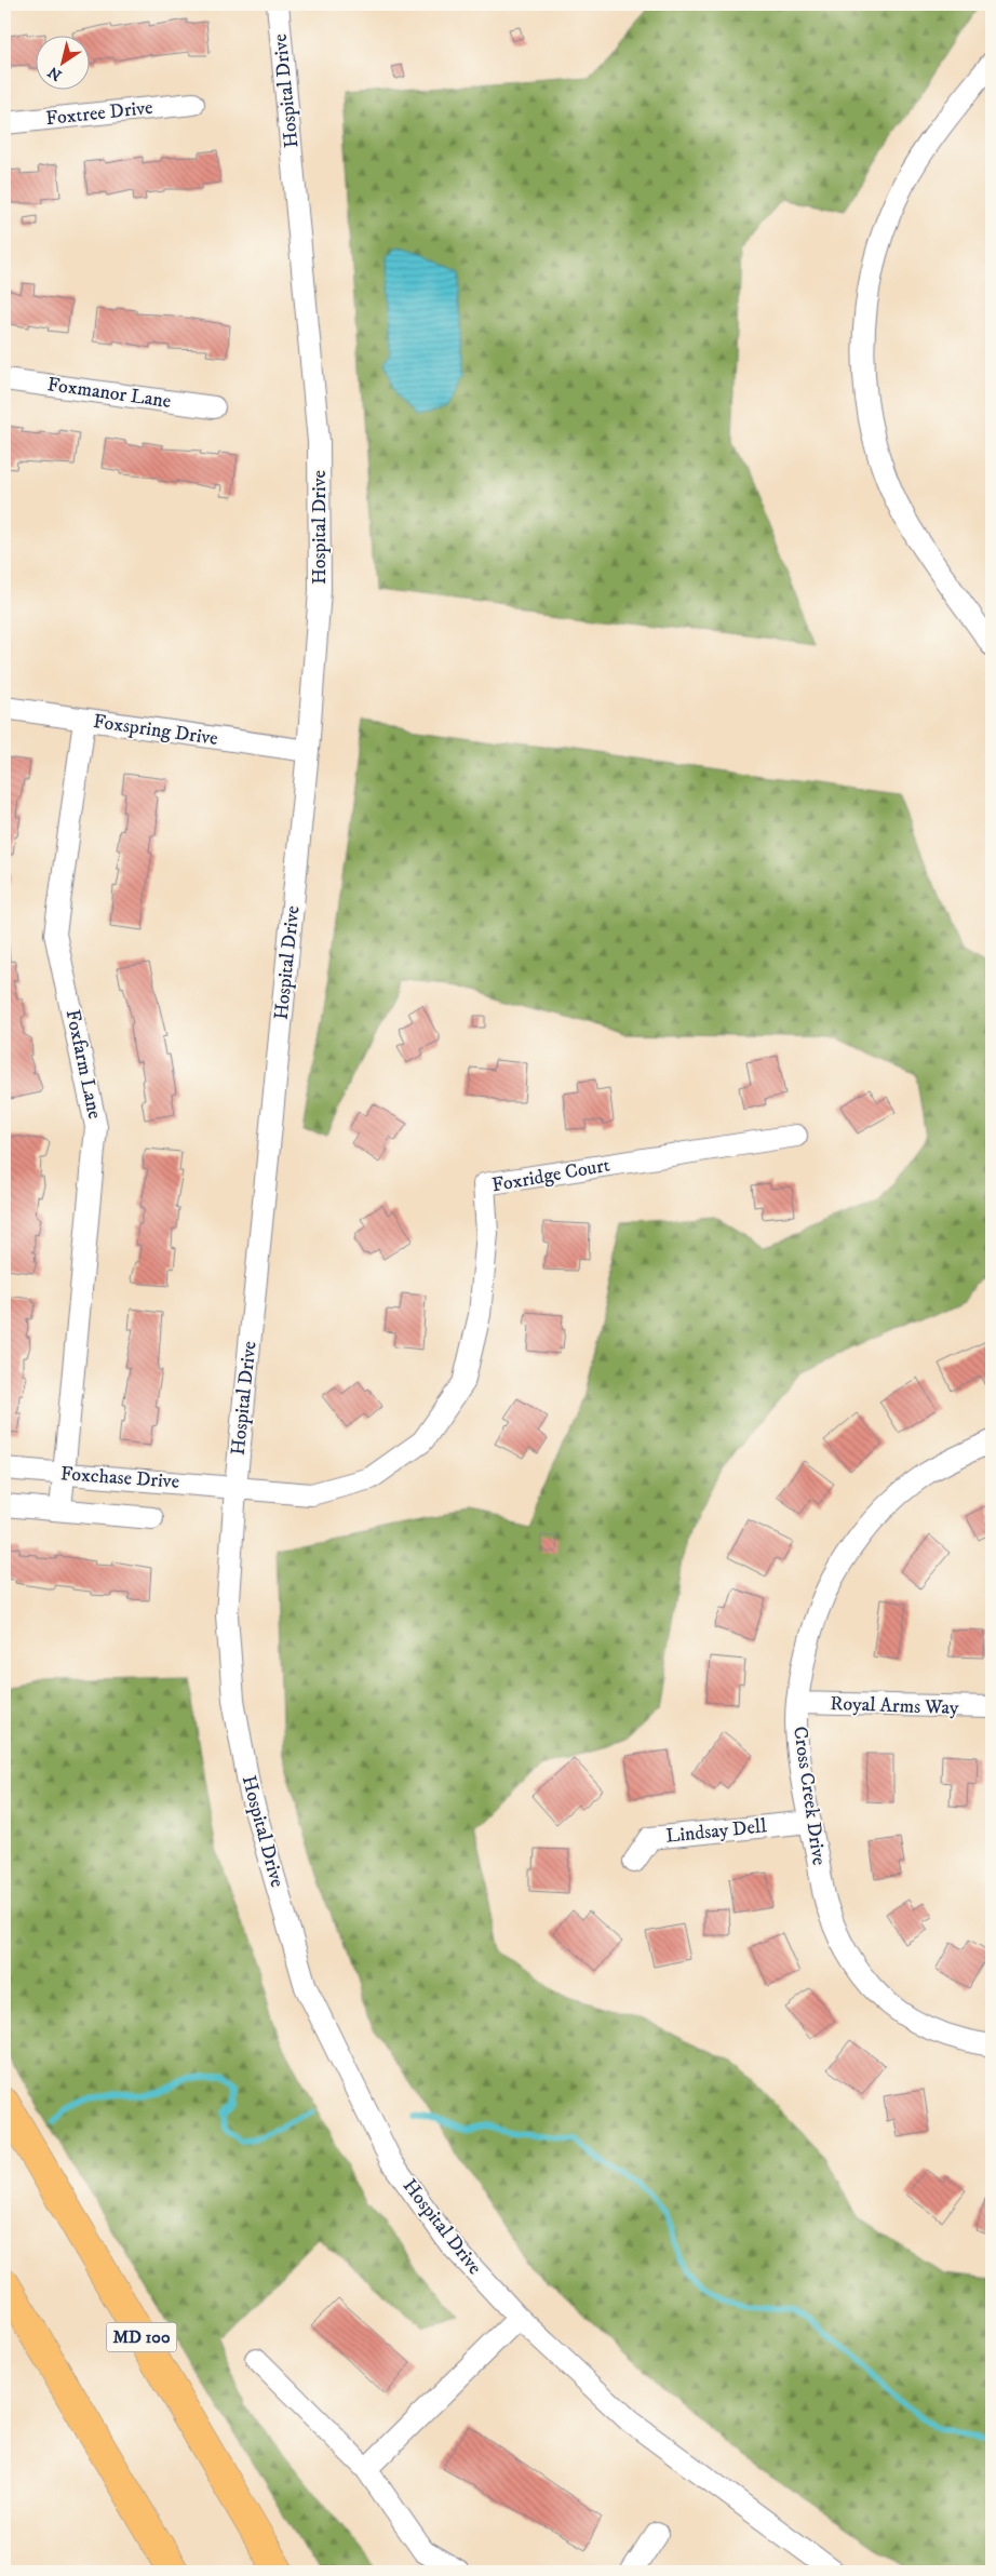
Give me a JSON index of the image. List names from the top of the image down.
{
  "streets": {
    "highway": ["MD 100"],
    "street": [
      "Hospital Drive",
      "Foxtree Drive",
      "Foxmanor Lane",
      "Foxspring Drive",
      "Foxfarm Lane",
      "Foxridge Court",
      "Foxchase Drive",
      "Royal Arms Way",
      "Cross Creek Drive",
      "Lindsay Dell"
    ]
  },
  "crossings": [
    ["Hospital Drive", "Foxspring Drive"],
    ["Hospital Drive", "Foxridge Court"],
    ["Hospital Drive", "Foxchase Drive"],
    ["Foxspring Drive", "Foxfarm Lane"],
    ["Foxfarm Lane", "Foxchase Drive"],
    ["Foxridge Court", "Foxchase Drive"],
    ["Royal Arms Way", "Cross Creek Drive"],
    ["Cross Creek Drive", "Lindsay Dell"]
  ],
  "north": "bottom left"
}
